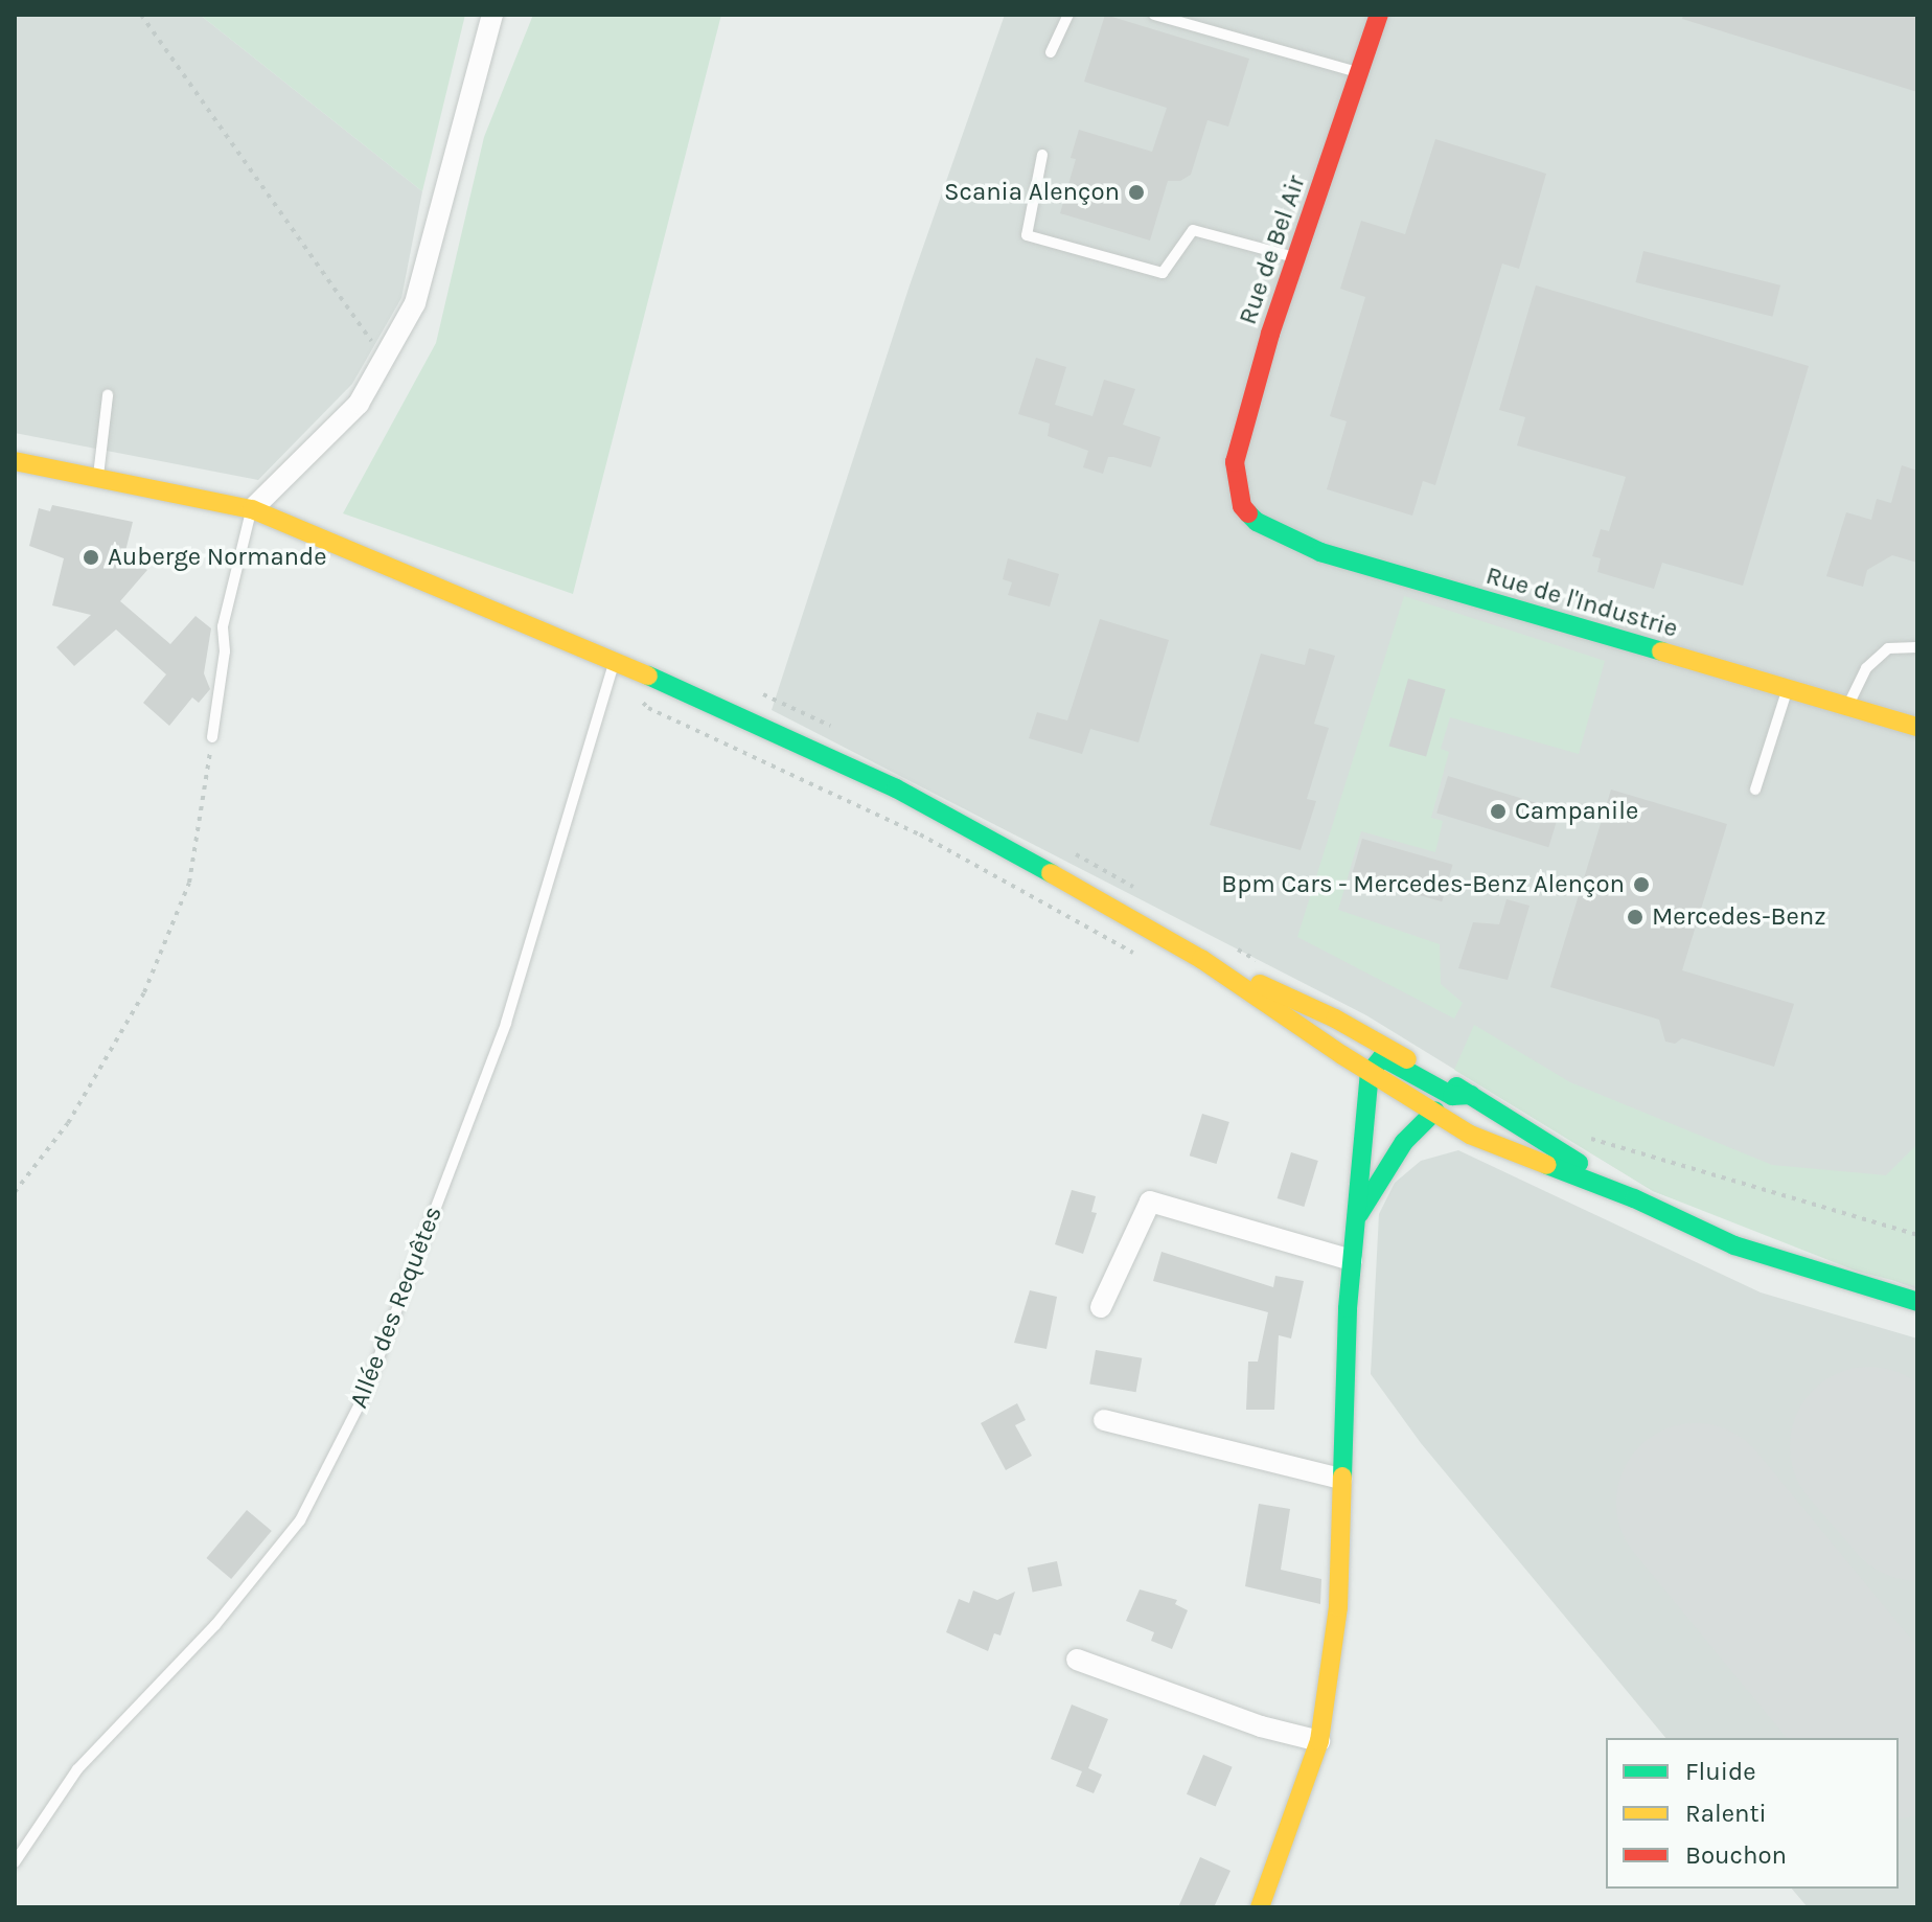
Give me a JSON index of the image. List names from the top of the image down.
{
  "streets": {
    "main road": ["Rue de Bel Air", "Rue de l'Industrie"],
    "lane": ["Allée des Requêtes"]
  },
  "crossings": [
    ["Rue de Bel Air", "Rue de l'Industrie"]
  ],
  "places": [
    "Scania Alençon",
    "Auberge Normande",
    "Campanile",
    "Bpm Cars - Mercedes-Benz Alençon",
    "Mercedes-Benz"
  ],
  "legend": ["Fluide", "Ralenti", "Bouchon"]
}
